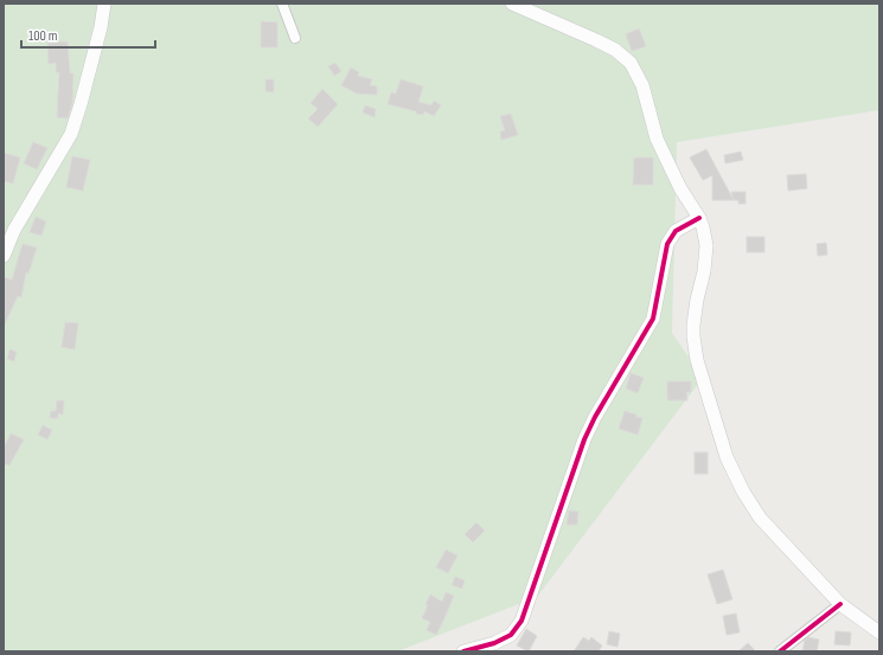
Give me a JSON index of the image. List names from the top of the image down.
{
  "scale_bar": "100 m"
}
